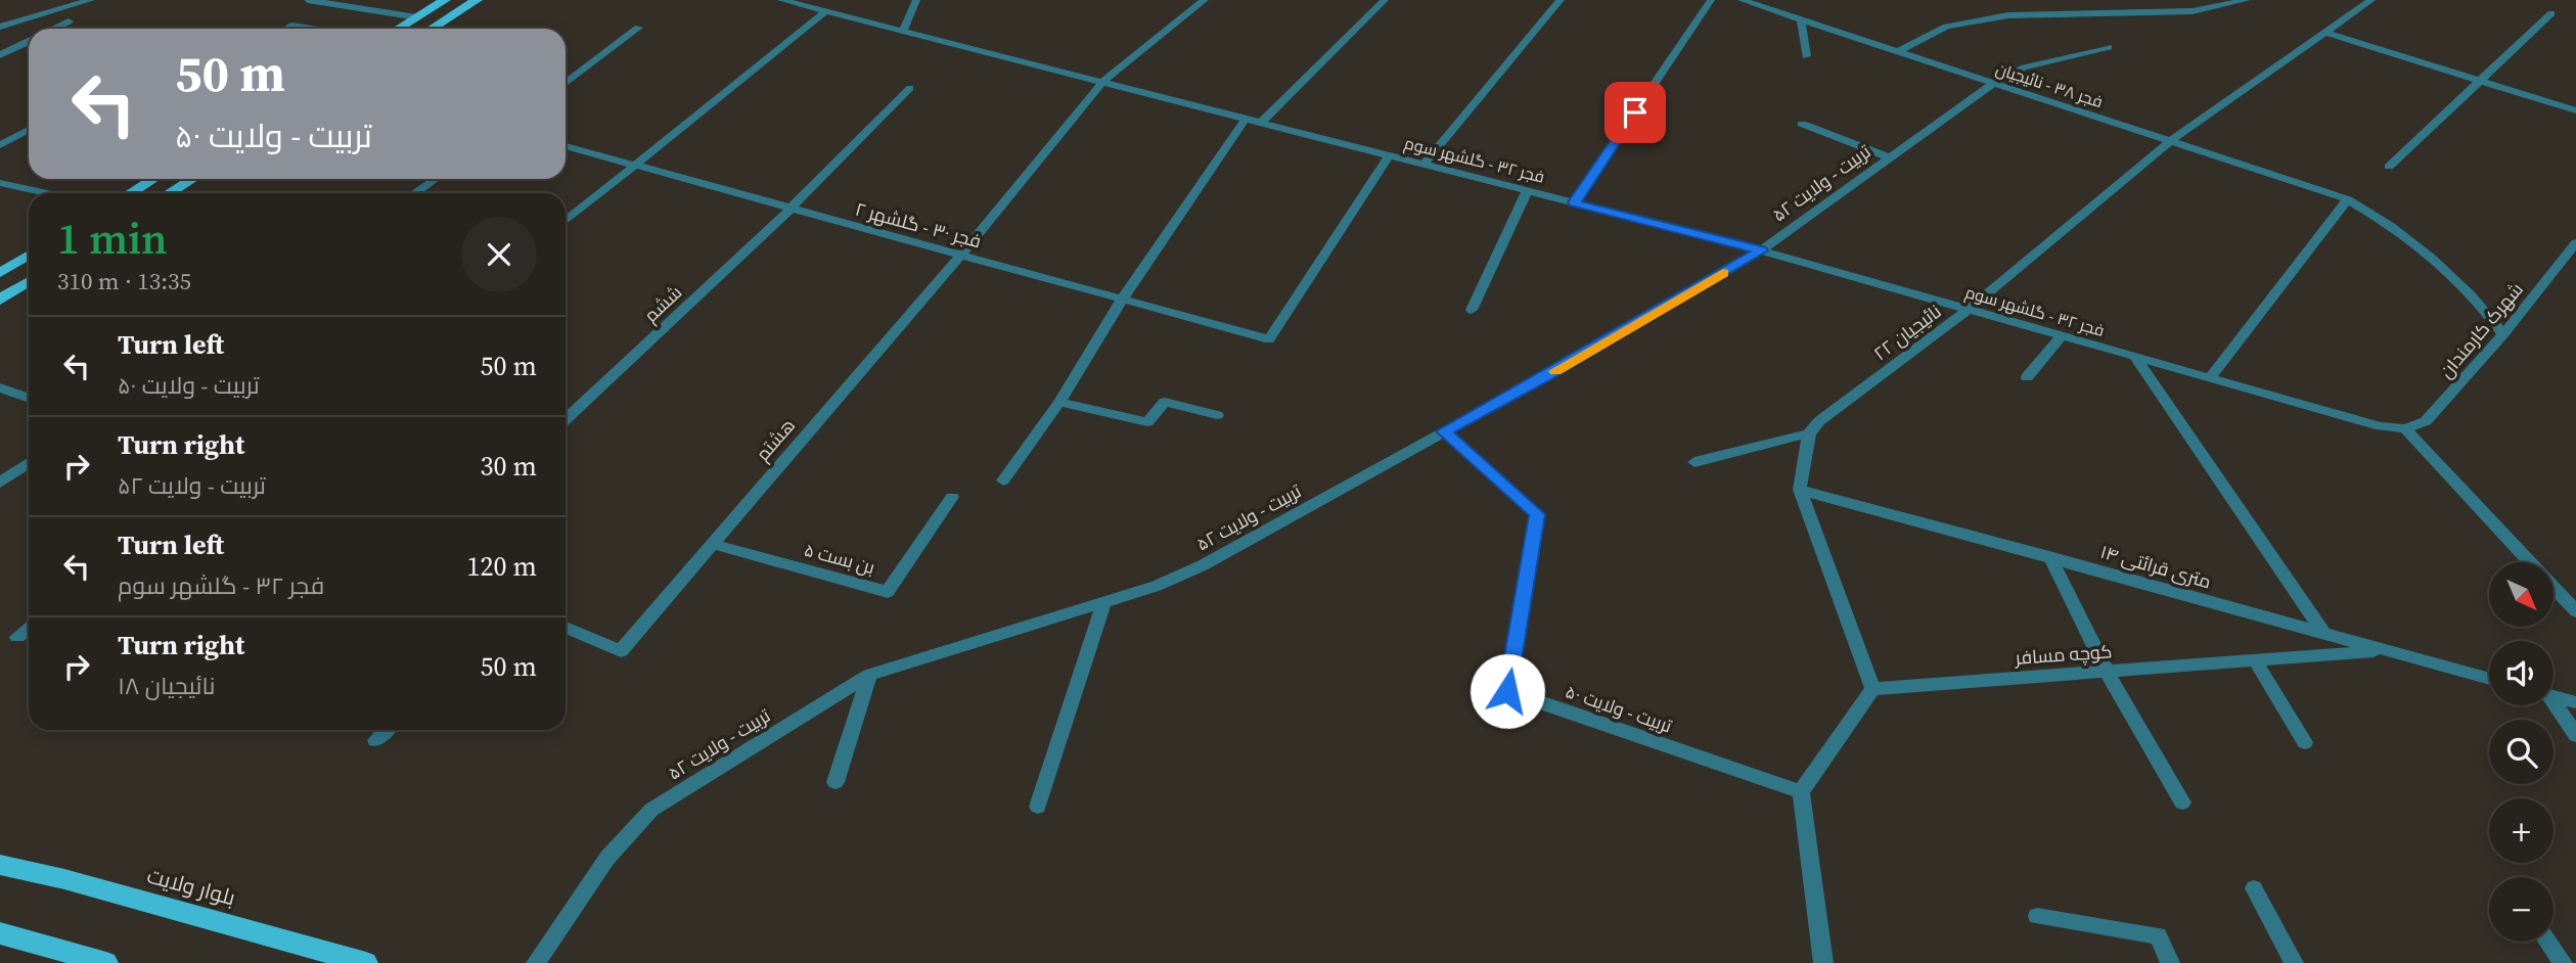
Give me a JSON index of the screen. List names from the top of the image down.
{
  "streets": {
    "main road": ["بلوار ولایت"],
    "street": [
      "فجر ۳۸ - نائیجیان",
      "فجر ۳۲ - گلشهر سوم",
      "تربیت - ولایت ۵۲",
      "فجر ۳۰ - گلشهر ۲",
      "ششم",
      "شهرک کارمندان",
      "نائیجیان ۲۲",
      "هشتم",
      "بن بست ۵",
      "۱۴ متری قرائتی",
      "کوچه مسافر",
      "تربیت - ولایت ۵۰"
    ]
  },
  "crossings": [
    ["فجر ۳۸ - نائیجیان", "تربیت - ولایت ۵۲"],
    ["فجر ۳۸ - نائیجیان", "شهرک کارمندان"],
    ["فجر ۳۸ - نائیجیان", "نائیجیان ۲۲"],
    ["فجر ۳۲ - گلشهر سوم", "تربیت - ولایت ۵۲"],
    ["فجر ۳۲ - گلشهر سوم", "فجر ۳۰ - گلشهر ۲"],
    ["فجر ۳۲ - گلشهر سوم", "شهرک کارمندان"],
    ["فجر ۳۲ - گلشهر سوم", "نائیجیان ۲۲"],
    ["فجر ۳۲ - گلشهر سوم", "هشتم"],
    ["تربیت - ولایت ۵۲", "تربیت - ولایت ۵۰"],
    ["فجر ۳۰ - گلشهر ۲", "ششم"],
    ["فجر ۳۰ - گلشهر ۲", "هشتم"],
    ["هشتم", "بن بست ۵"],
    ["۱۴ متری قرائتی", "کوچه مسافر"]
  ],
  "north": "bottom right",
  "page": {
    "turn": ["50 m", "تربیت - ولایت ۵۰"],
    "heading": ["1 min", "310 m · 13:35"],
    "list": [
      {
        "name": "Turn left",
        "note": "تربیت - ولایت ۵۰",
        "value": "50 m"
      },
      {
        "name": "Turn right",
        "note": "تربیت - ولایت ۵۲",
        "value": "30 m"
      },
      {
        "name": "Turn left",
        "note": "فجر ۳۲ - گلشهر سوم",
        "value": "120 m"
      },
      {
        "name": "Turn right",
        "note": "نائیجیان ۱۸",
        "value": "50 m"
      }
    ],
    "map_buttons": ["+", "−"]
  }
}
